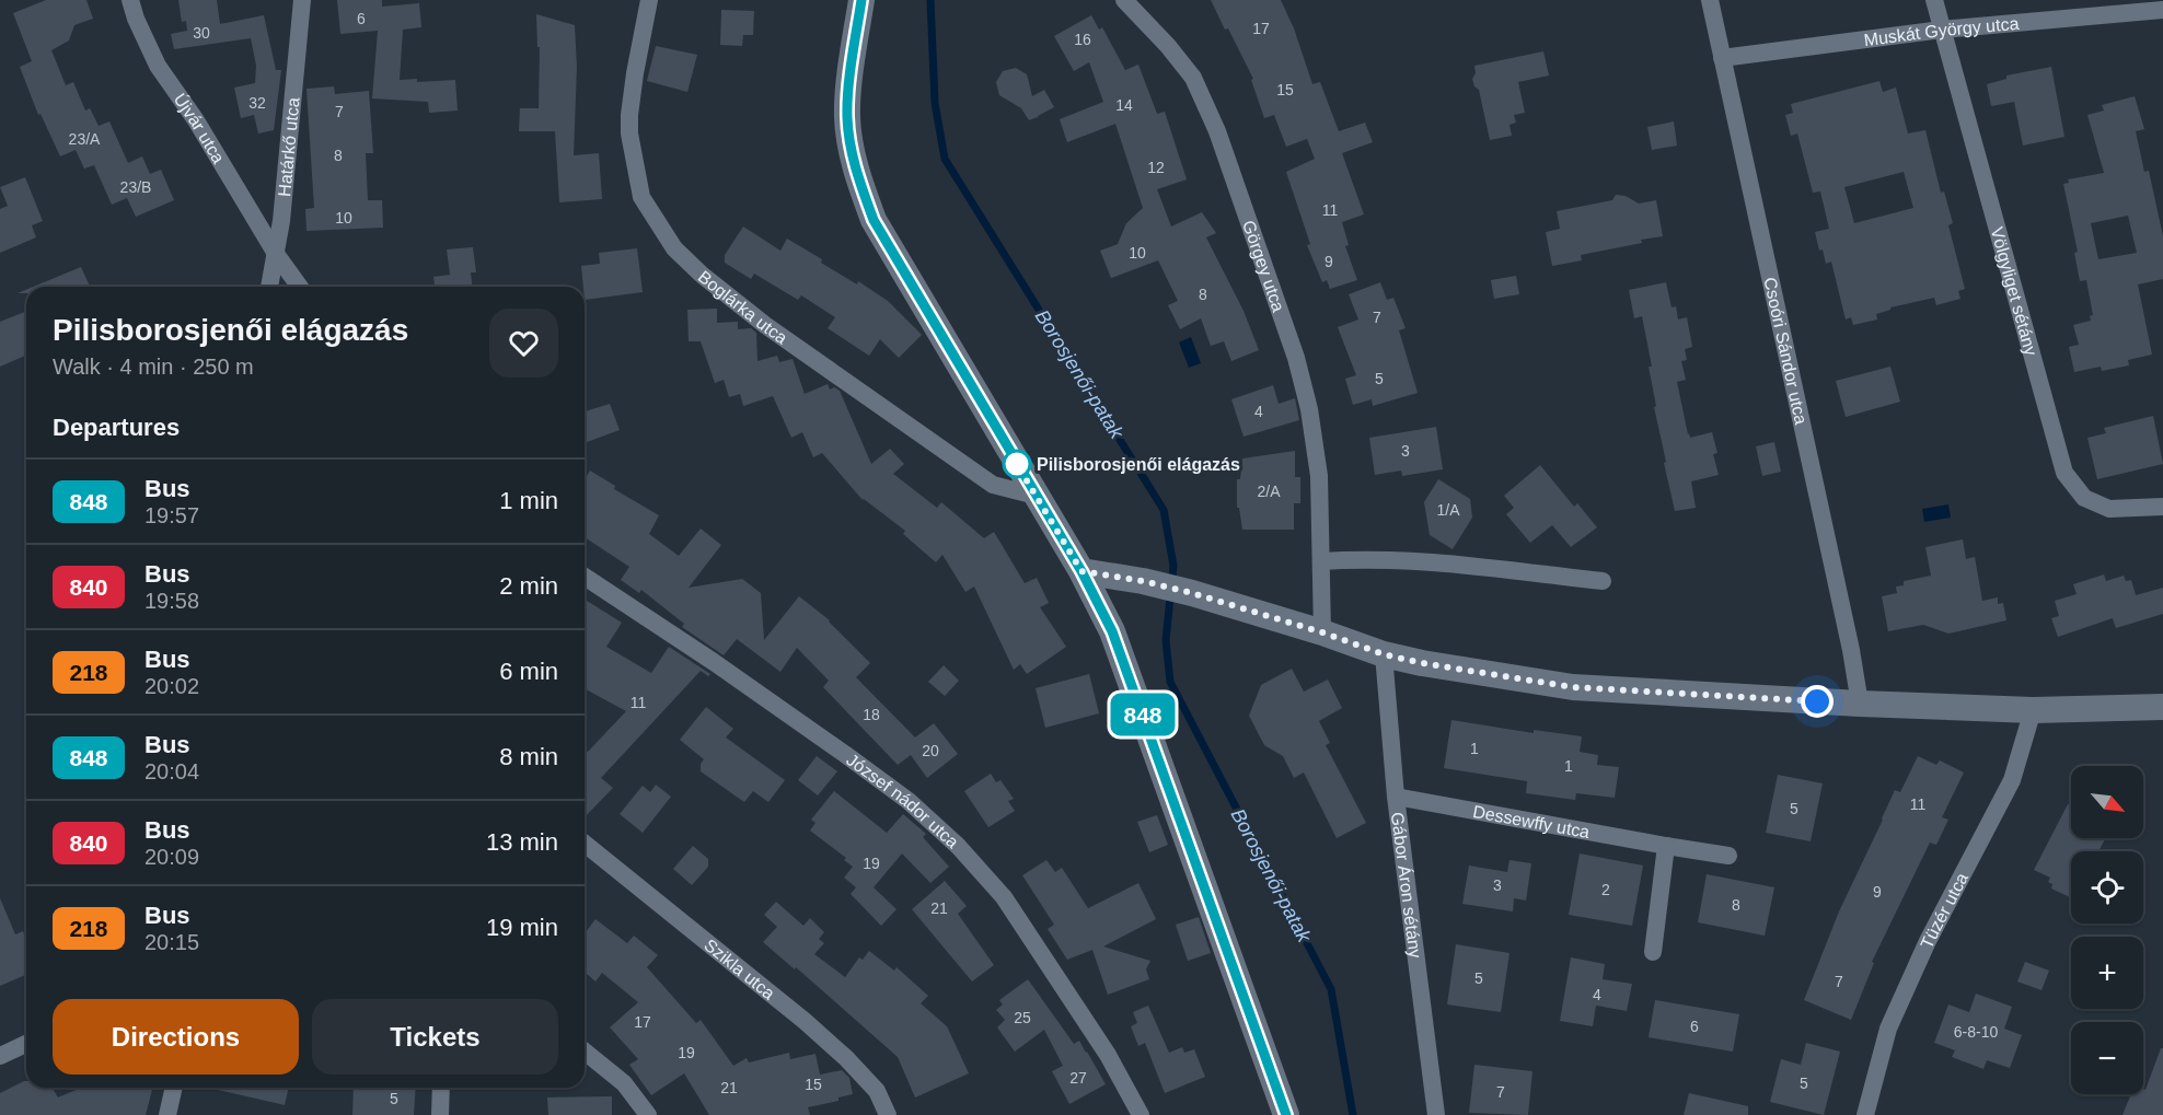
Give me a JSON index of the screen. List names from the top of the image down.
{
  "streets": {
    "street": [
      "Muskát György utca",
      "Újvár utca",
      "Határkő utca",
      "Görgey utca",
      "Völgyliget sétány",
      "Boglárka utca",
      "Csoóri Sándor utca",
      "József nádor utca",
      "Dessewffy utca",
      "Gábor Áron sétány",
      "Tüzér utca",
      "Szikla utca"
    ]
  },
  "crossings": [
    ["Muskát György utca", "Völgyliget sétány"],
    ["Muskát György utca", "Csoóri Sándor utca"],
    ["Újvár utca", "Határkő utca"],
    ["Dessewffy utca", "Gábor Áron sétány"]
  ],
  "water": ["Borosjenői-patak"],
  "places": ["Pilisborosjenői elágazás"],
  "lines": ["bus line 848"],
  "house_numbers": [
    "6",
    "17",
    "30",
    "16",
    "15",
    "32",
    "14",
    "7",
    "23/A",
    "8",
    "12",
    "23/B",
    "11",
    "10",
    "10",
    "9",
    "8",
    "7",
    "5",
    "4",
    "3",
    "2/A",
    "1/A",
    "11",
    "18",
    "1",
    "20",
    "1",
    "11",
    "5",
    "19",
    "3",
    "2",
    "9",
    "8",
    "21",
    "5",
    "7",
    "4",
    "25",
    "17",
    "6",
    "6-8-10",
    "19",
    "27",
    "5",
    "15",
    "21",
    "7",
    "5"
  ],
  "north": "bottom right",
  "page": {
    "on_map": "848",
    "heading": [
      ["Pilisborosjenői elágazás", "Walk · 4 min · 250 m"],
      "Departures"
    ],
    "list": [
      {
        "mark": "848",
        "name": "Bus",
        "note": "19:57",
        "value": "1 min"
      },
      {
        "mark": "840",
        "name": "Bus",
        "note": "19:58",
        "value": "2 min"
      },
      {
        "mark": "218",
        "name": "Bus",
        "note": "20:02",
        "value": "6 min"
      },
      {
        "mark": "848",
        "name": "Bus",
        "note": "20:04",
        "value": "8 min"
      },
      {
        "mark": "840",
        "name": "Bus",
        "note": "20:09",
        "value": "13 min"
      },
      {
        "mark": "218",
        "name": "Bus",
        "note": "20:15",
        "value": "19 min"
      }
    ],
    "map_buttons": ["+", "−"],
    "buttons": ["Directions", "Tickets"]
  }
}
